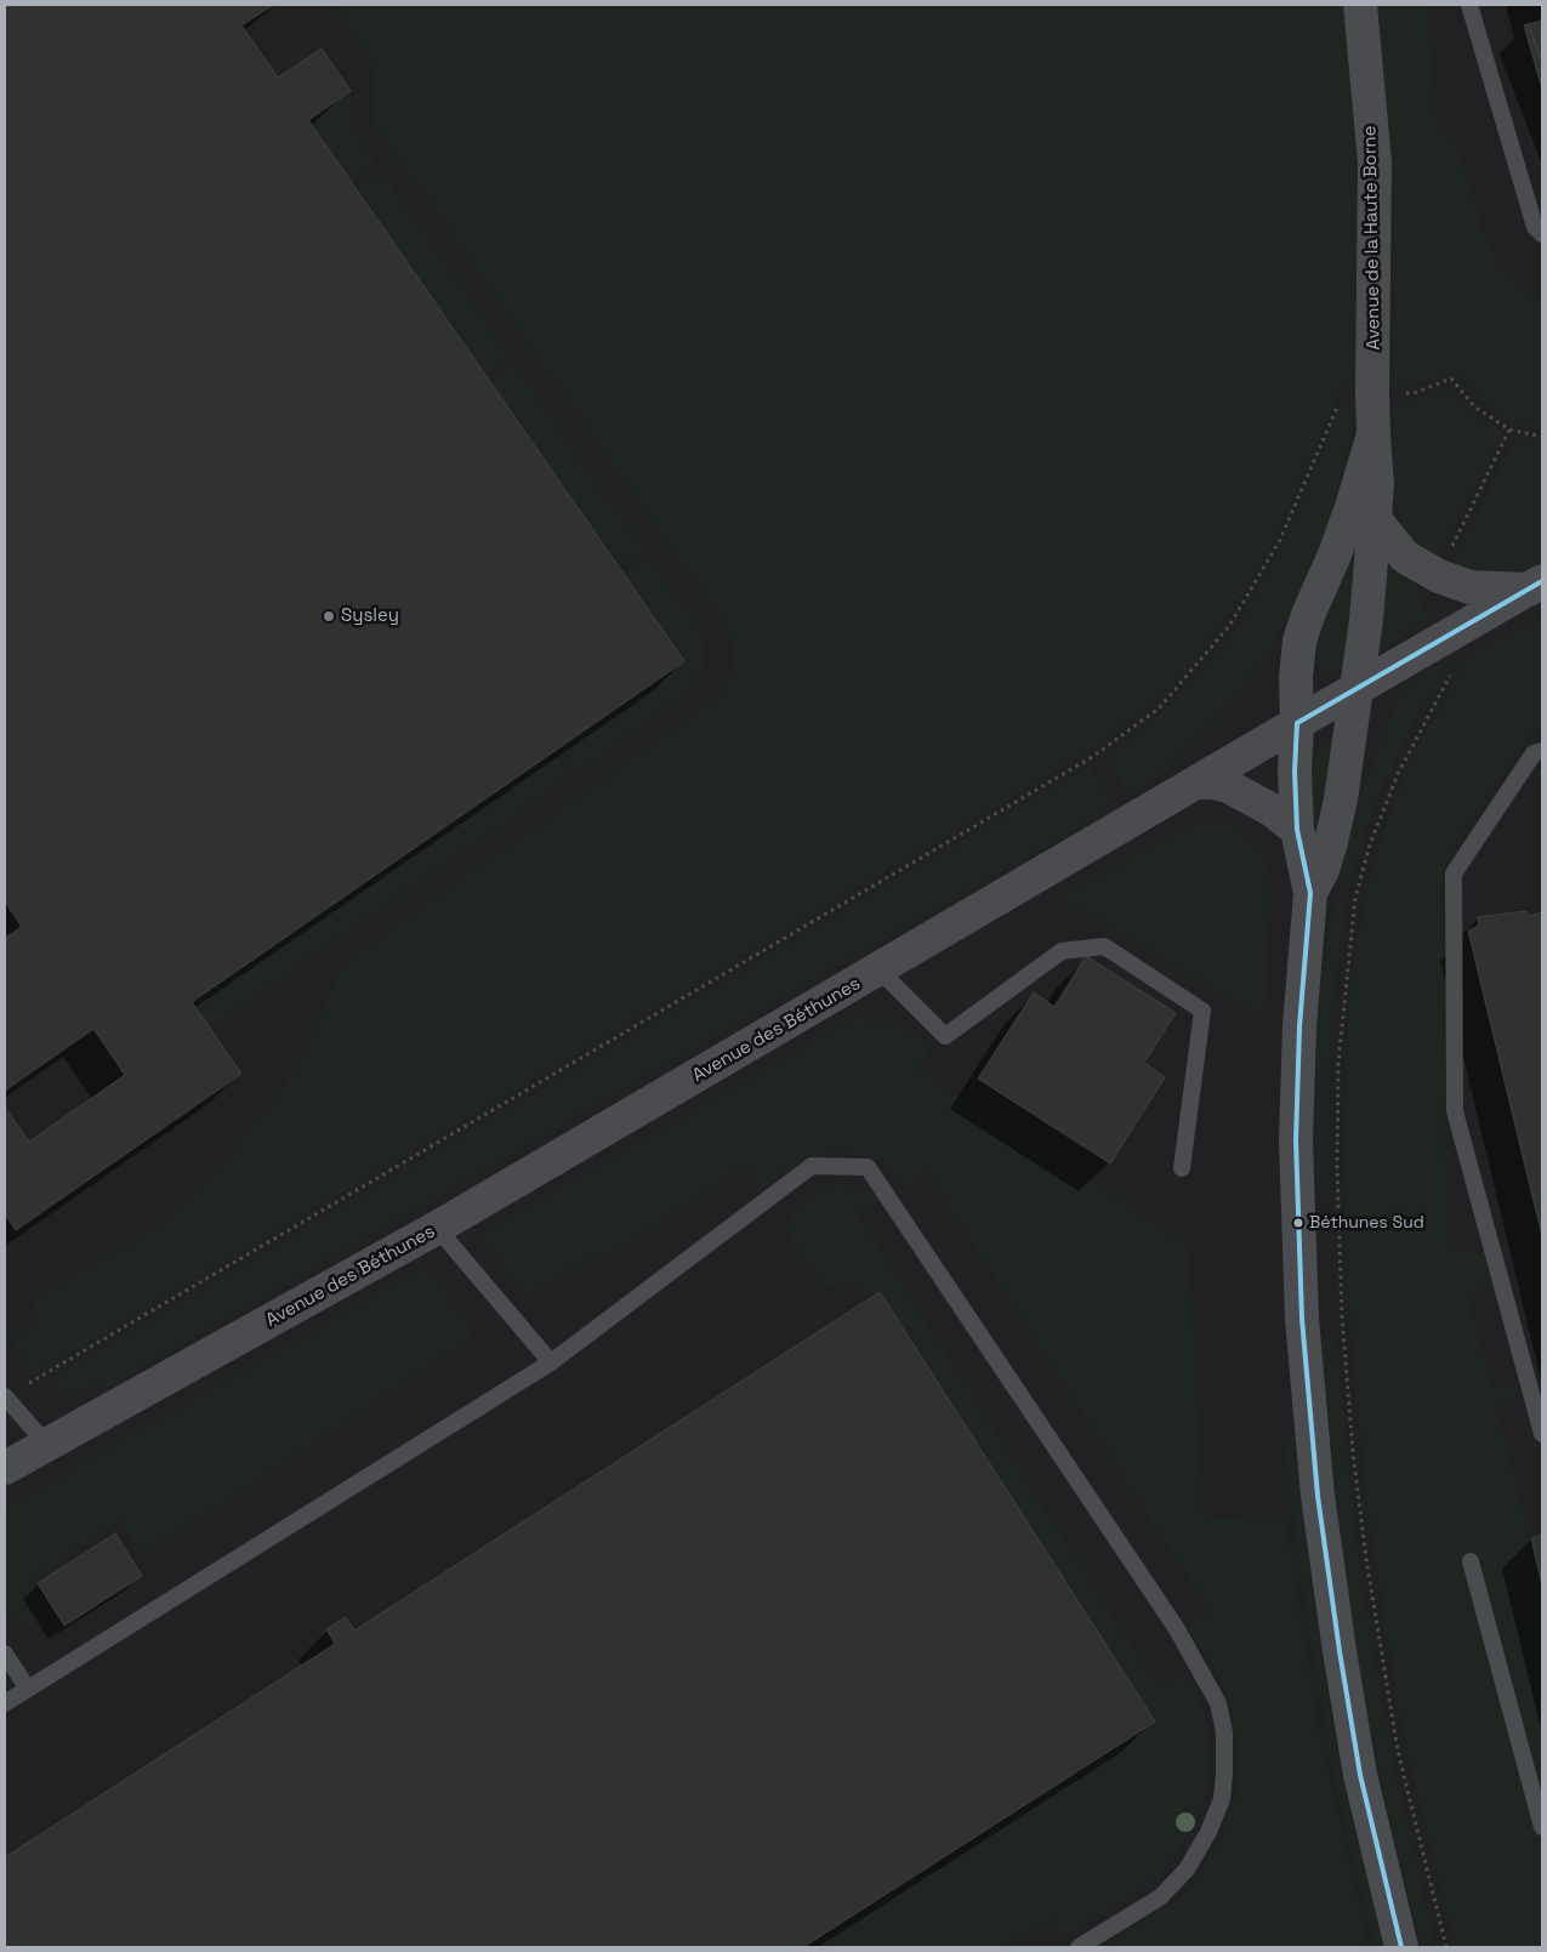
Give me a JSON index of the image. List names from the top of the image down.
{
  "streets": {
    "street": ["Avenue de la Haute Borne", "Avenue des Béthunes"]
  },
  "crossings": [
    ["Avenue de la Haute Borne", "Avenue des Béthunes"]
  ],
  "places": ["Sysley", "Béthunes Sud"]
}
